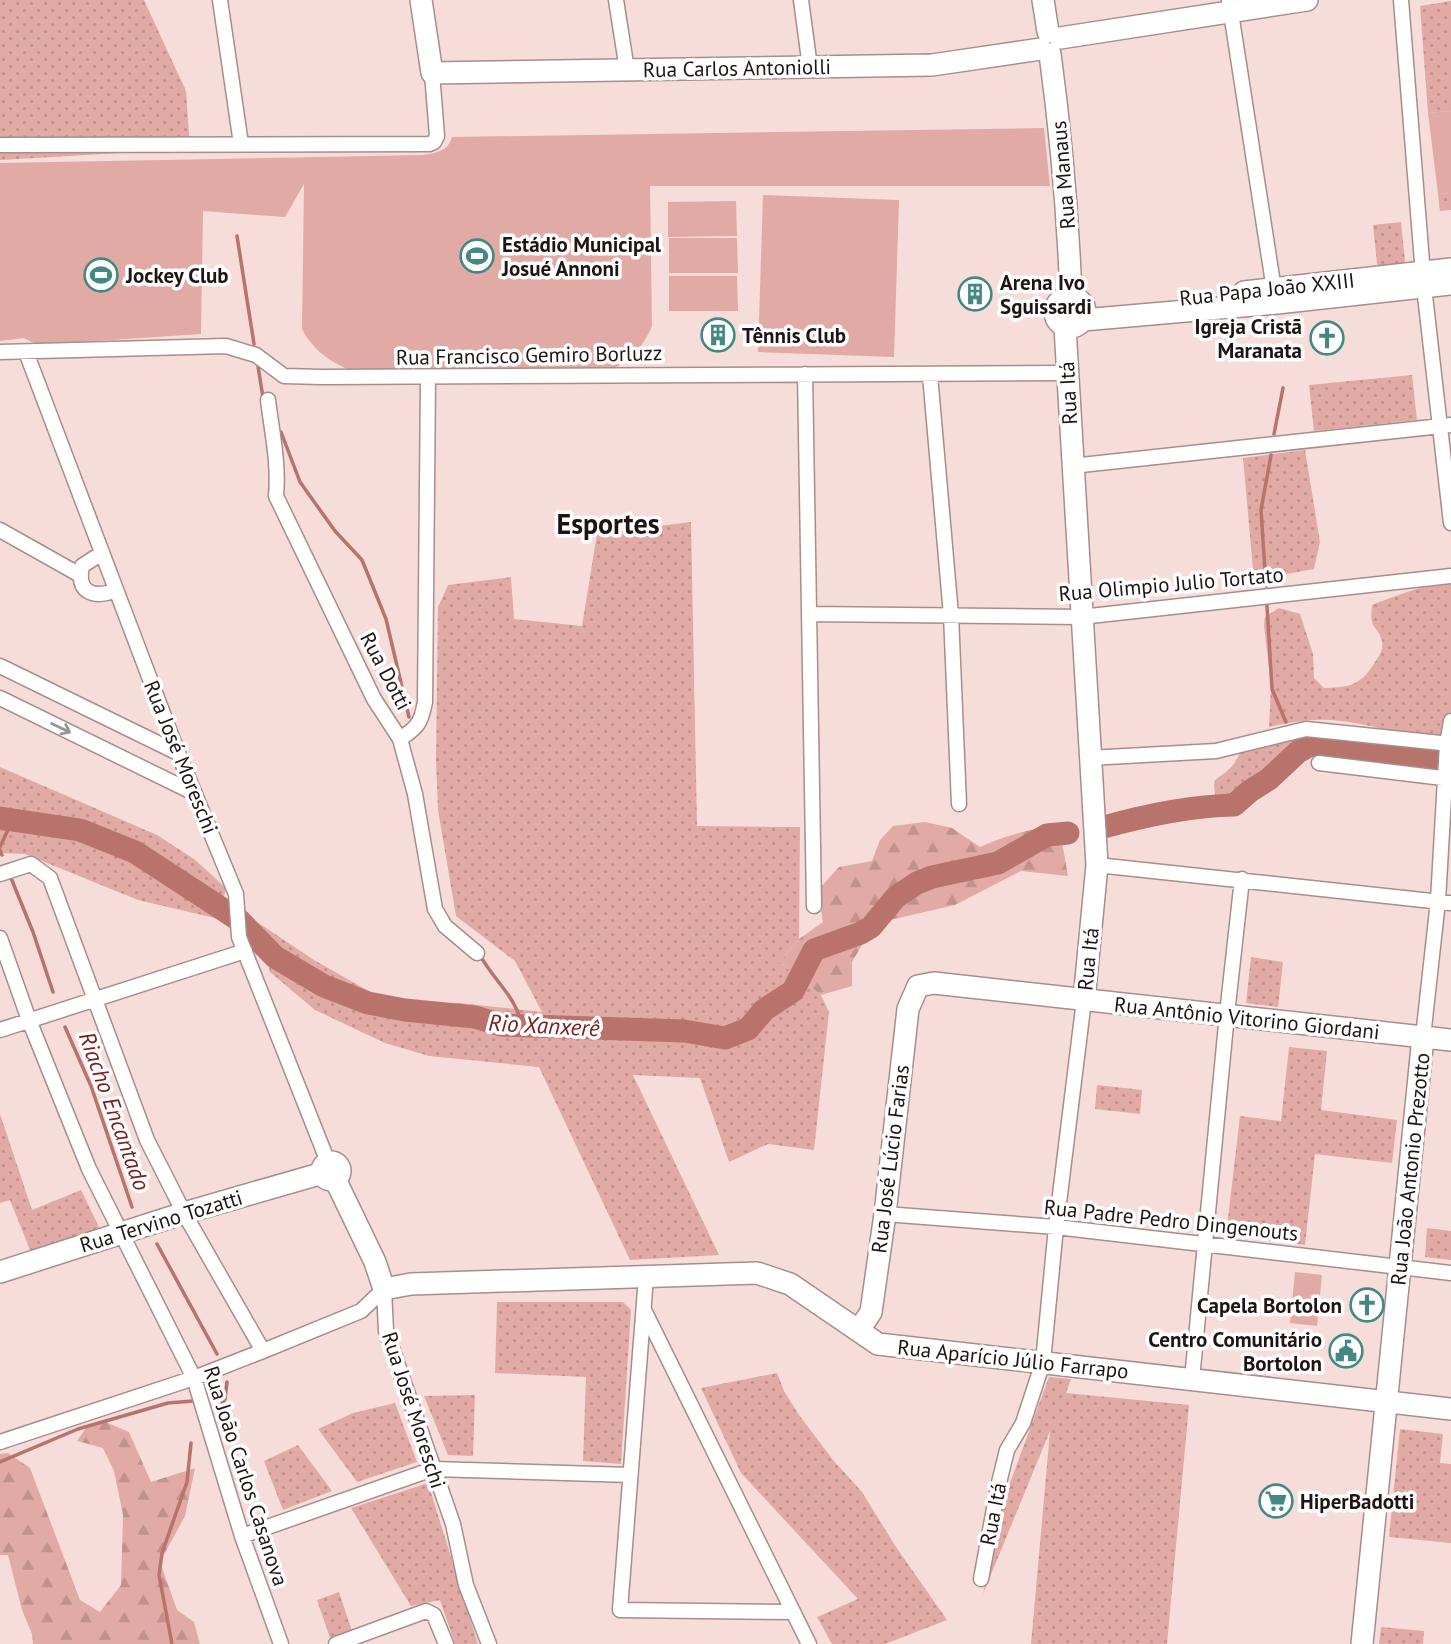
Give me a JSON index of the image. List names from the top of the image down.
{
  "streets": {
    "street": [
      "Rua Carlos Antoniolli",
      "Rua Manaus",
      "Rua Papa João XXIII",
      "Rua Francisco Gemiro Borluzz",
      "Rua Itá",
      "Rua Olimpio Julio Tortato",
      "Rua Dotti",
      "Rua José Moreschi",
      "Rua Antônio Vitorino Giordani",
      "Rua José Lúcio Farias",
      "Rua João Antonio Prezotto",
      "Rua Padre Pedro Dingenouts",
      "Rua Tervino Tozatti",
      "Rua Aparício Júlio Farrapo",
      "Rua João Carlos Casanova"
    ]
  },
  "crossings": [
    ["Rua Carlos Antoniolli", "Rua Manaus"],
    ["Rua Manaus", "Rua Papa João XXIII"],
    ["Rua Manaus", "Rua Itá"],
    ["Rua Papa João XXIII", "Rua Itá"],
    ["Rua Francisco Gemiro Borluzz", "Rua Itá"],
    ["Rua Francisco Gemiro Borluzz", "Rua José Moreschi"],
    ["Rua Itá", "Rua Olimpio Julio Tortato"],
    ["Rua Itá", "Rua Antônio Vitorino Giordani"],
    ["Rua Itá", "Rua Padre Pedro Dingenouts"],
    ["Rua Itá", "Rua Aparício Júlio Farrapo"],
    ["Rua José Moreschi", "Rua Tervino Tozatti"],
    ["Rua José Moreschi", "Rua Aparício Júlio Farrapo"],
    ["Rua Antônio Vitorino Giordani", "Rua José Lúcio Farias"],
    ["Rua Antônio Vitorino Giordani", "Rua João Antonio Prezotto"],
    ["Rua José Lúcio Farias", "Rua Padre Pedro Dingenouts"],
    ["Rua José Lúcio Farias", "Rua Aparício Júlio Farrapo"],
    ["Rua João Antonio Prezotto", "Rua Padre Pedro Dingenouts"],
    ["Rua João Antonio Prezotto", "Rua Aparício Júlio Farrapo"],
    ["Rua Tervino Tozatti", "Rua João Carlos Casanova"]
  ],
  "districts": ["Esportes"],
  "water": ["Rio Xanxerê", "Riacho Encantado"],
  "places": {
    "sports": ["Estádio Municipal Josué Annoni", "Jockey Club"],
    "building": ["Arena Ivo Sguissardi", "Tênnis Club"],
    "church": ["Igreja Cristã Maranata", "Capela Bortolon"],
    "public building": ["Centro Comunitário Bortolon"],
    "supermarket": ["HiperBadotti"]
  }
}
